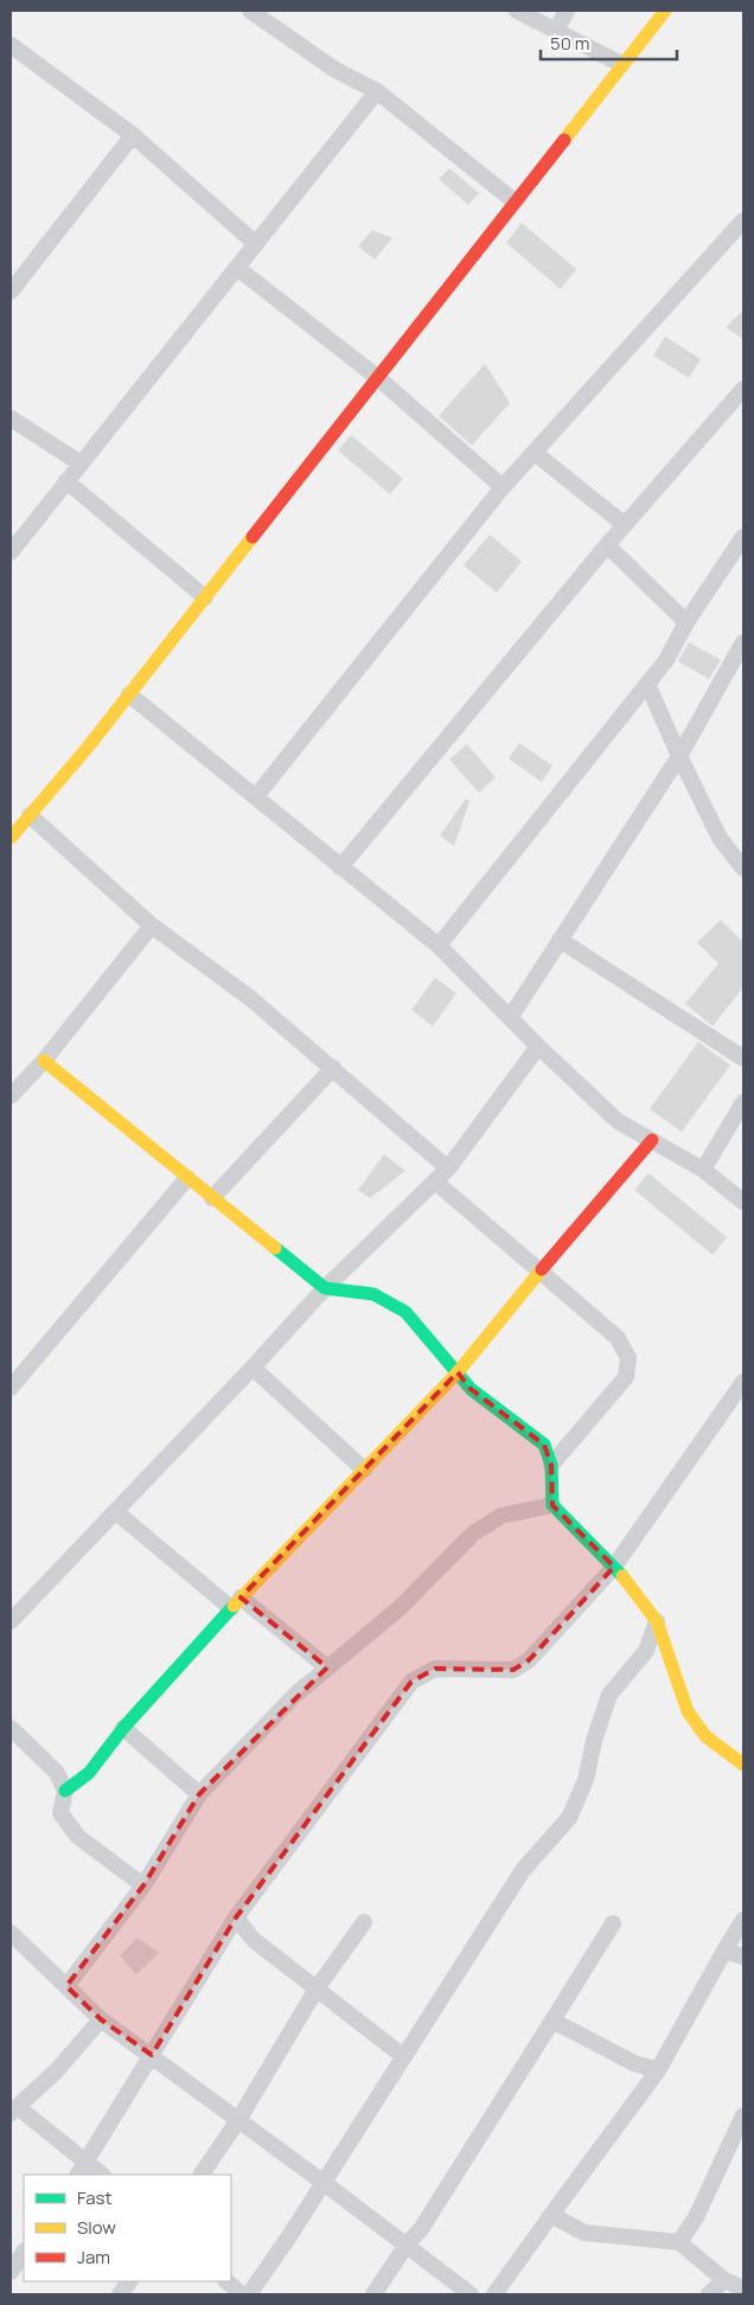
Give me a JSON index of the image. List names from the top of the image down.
{
  "legend": ["Fast", "Slow", "Jam"],
  "scale_bar": "50 m"
}
